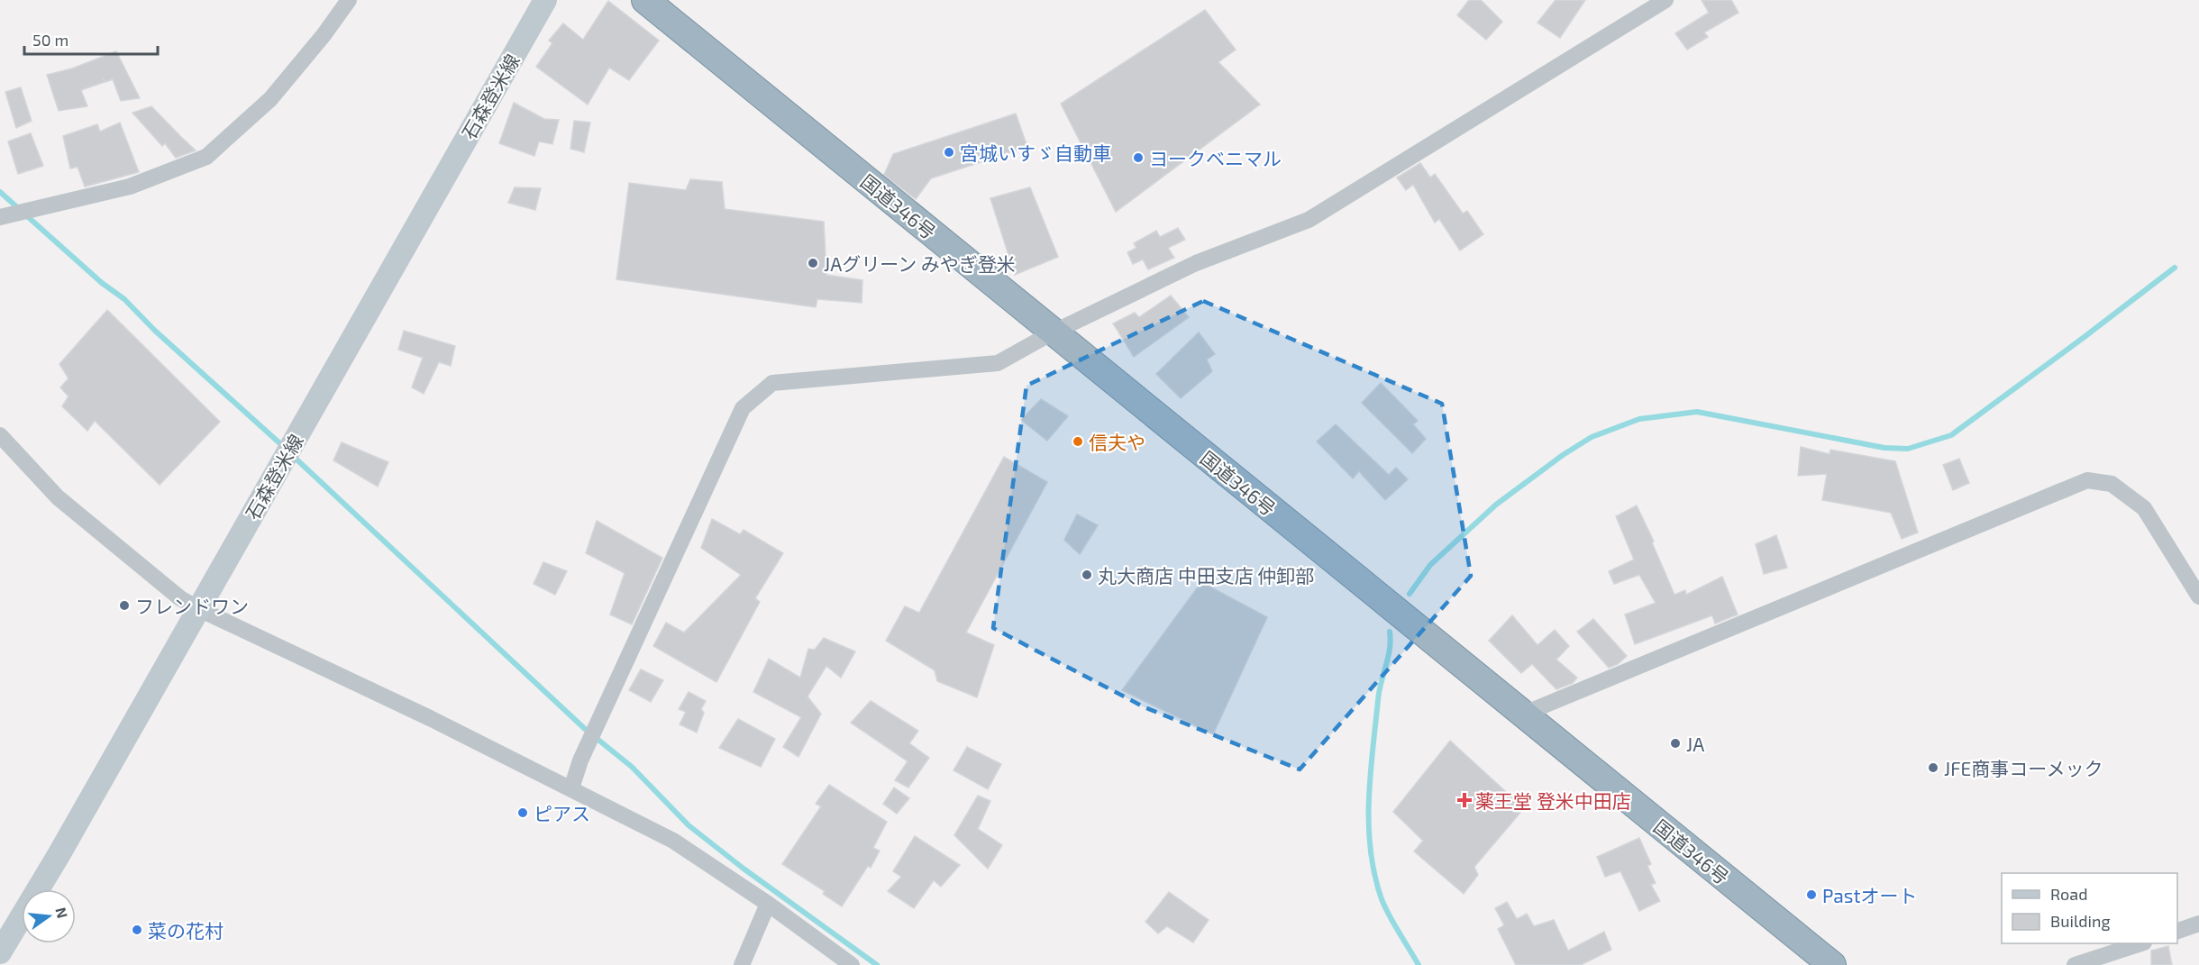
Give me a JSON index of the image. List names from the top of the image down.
{
  "streets": {
    "highway": ["国道346号"],
    "main road": ["石森登米線"]
  },
  "places": {
    "other": [
      "宮城いすゞ自動車",
      "ヨークベニマル",
      "JAグリーン みやぎ登米",
      "信夫や",
      "丸大商店 中田支店 仲卸部",
      "フレンドワン",
      "JA",
      "JFE商事コーメック",
      "ピアス",
      "Pastオート",
      "菜の花村"
    ],
    "health": ["薬王堂 登米中田店"]
  },
  "legend": ["Road", "Building"],
  "scale_bar": "50 m",
  "north": "right"
}
